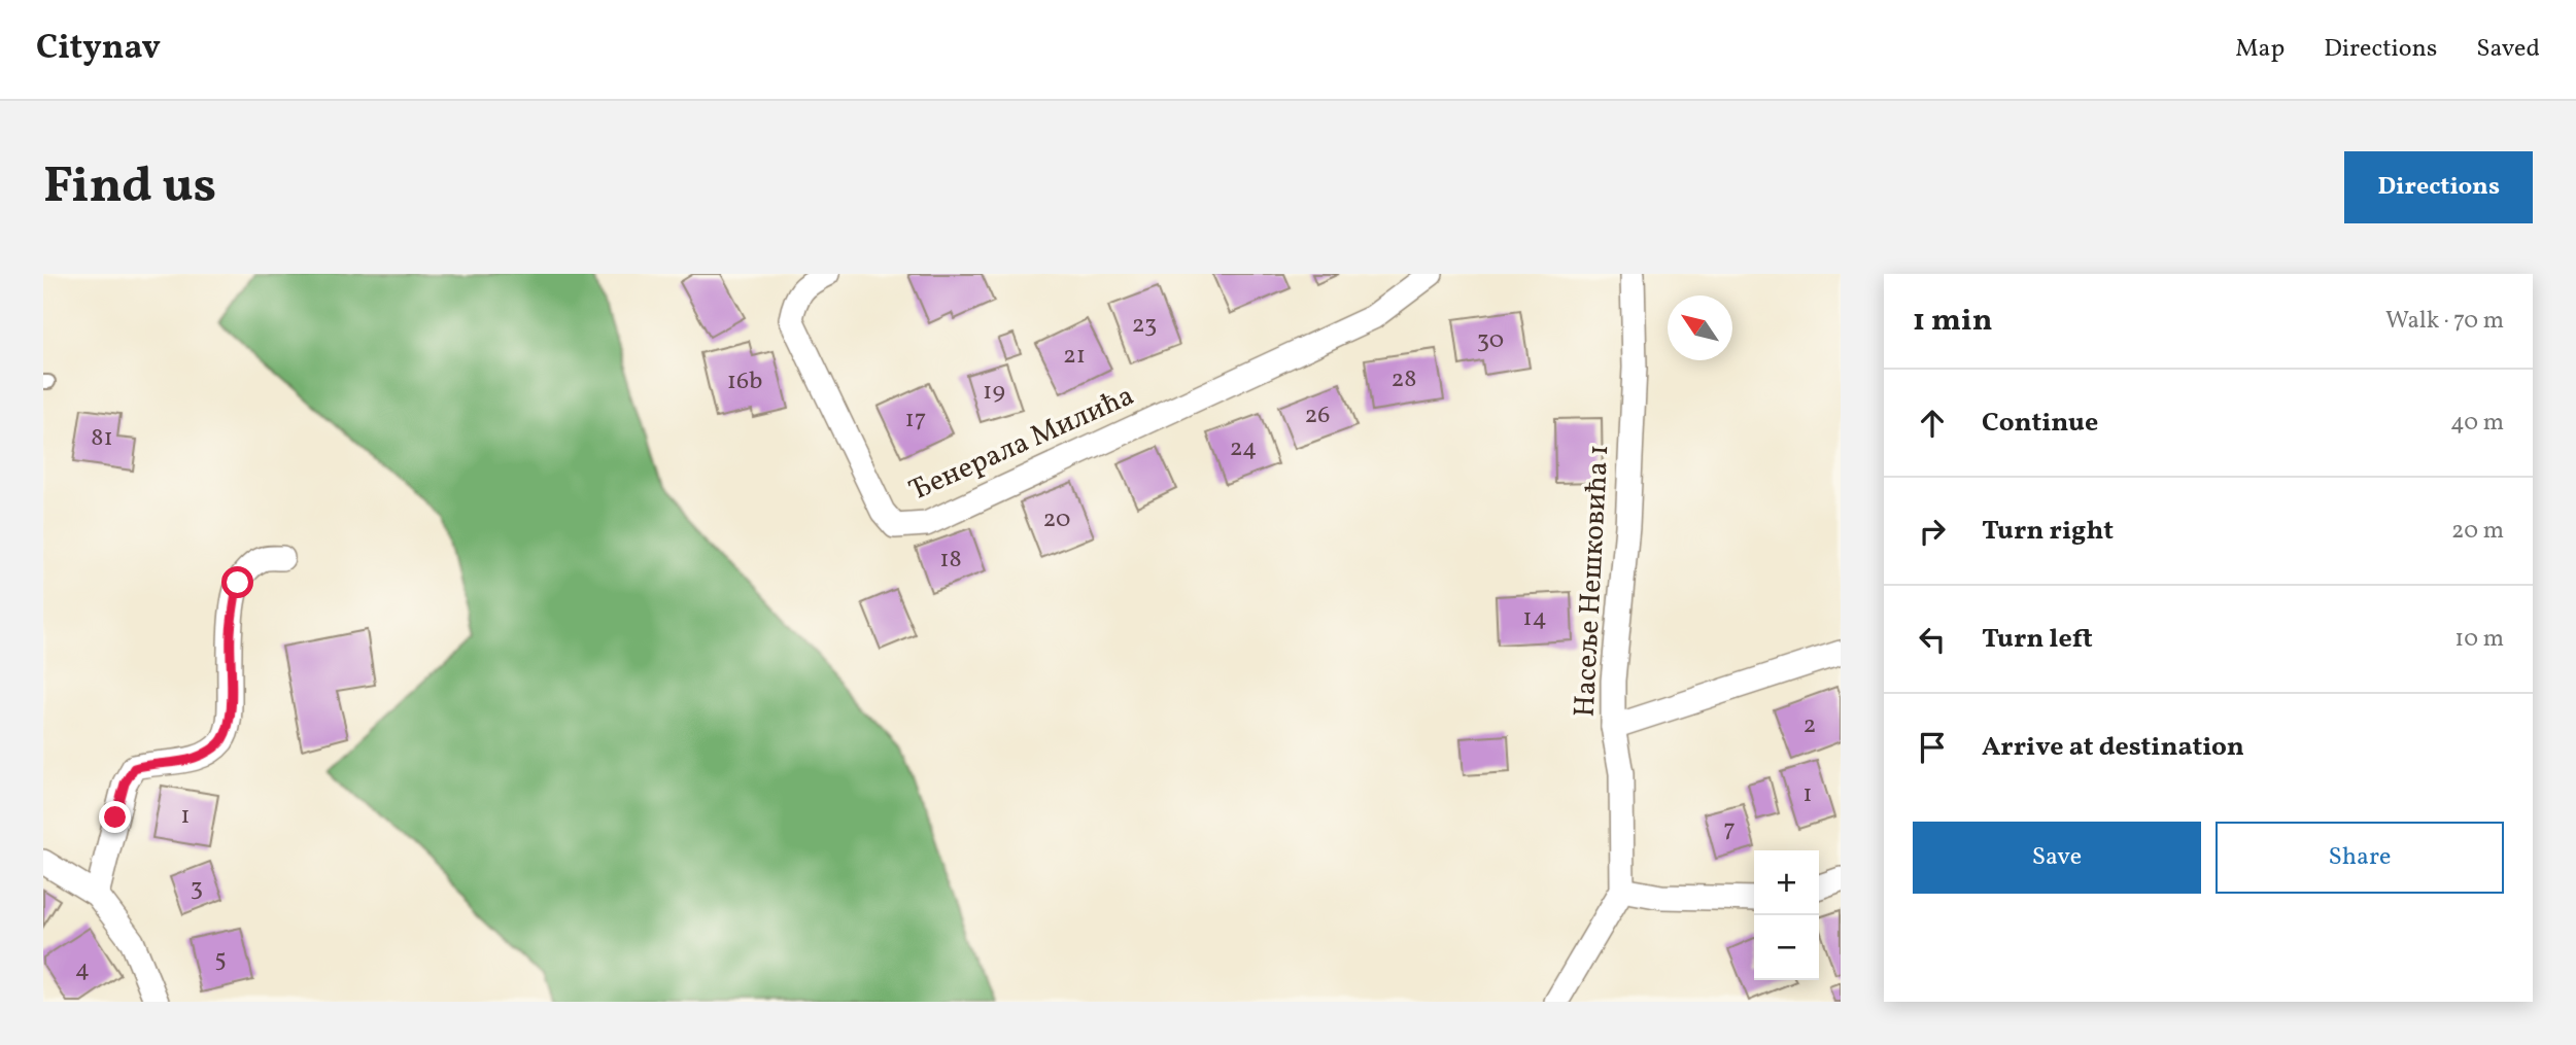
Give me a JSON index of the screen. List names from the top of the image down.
{
  "streets": {
    "street": ["Ђенерала Милића", "Насеље Нешковића 1"]
  },
  "house_numbers": [
    "23",
    "30",
    "21",
    "28",
    "16b",
    "19",
    "26",
    "17",
    "81",
    "24",
    "20",
    "18",
    "14",
    "2",
    "1",
    "1",
    "7",
    "3",
    "5",
    "4"
  ],
  "north": "top left",
  "page": {
    "header": "Citynav",
    "nav": ["Map", "Directions", "Saved"],
    "buttons": [
      "Directions",
      ["Save", "Share"]
    ],
    "title": "Find us",
    "heading": ["1 min", "Walk · 70 m"],
    "list": [
      ["Continue", "40 m"],
      ["Turn right", "20 m"],
      ["Turn left", "10 m"],
      "Arrive at destination"
    ],
    "map_buttons": ["+", "−"]
  }
}
